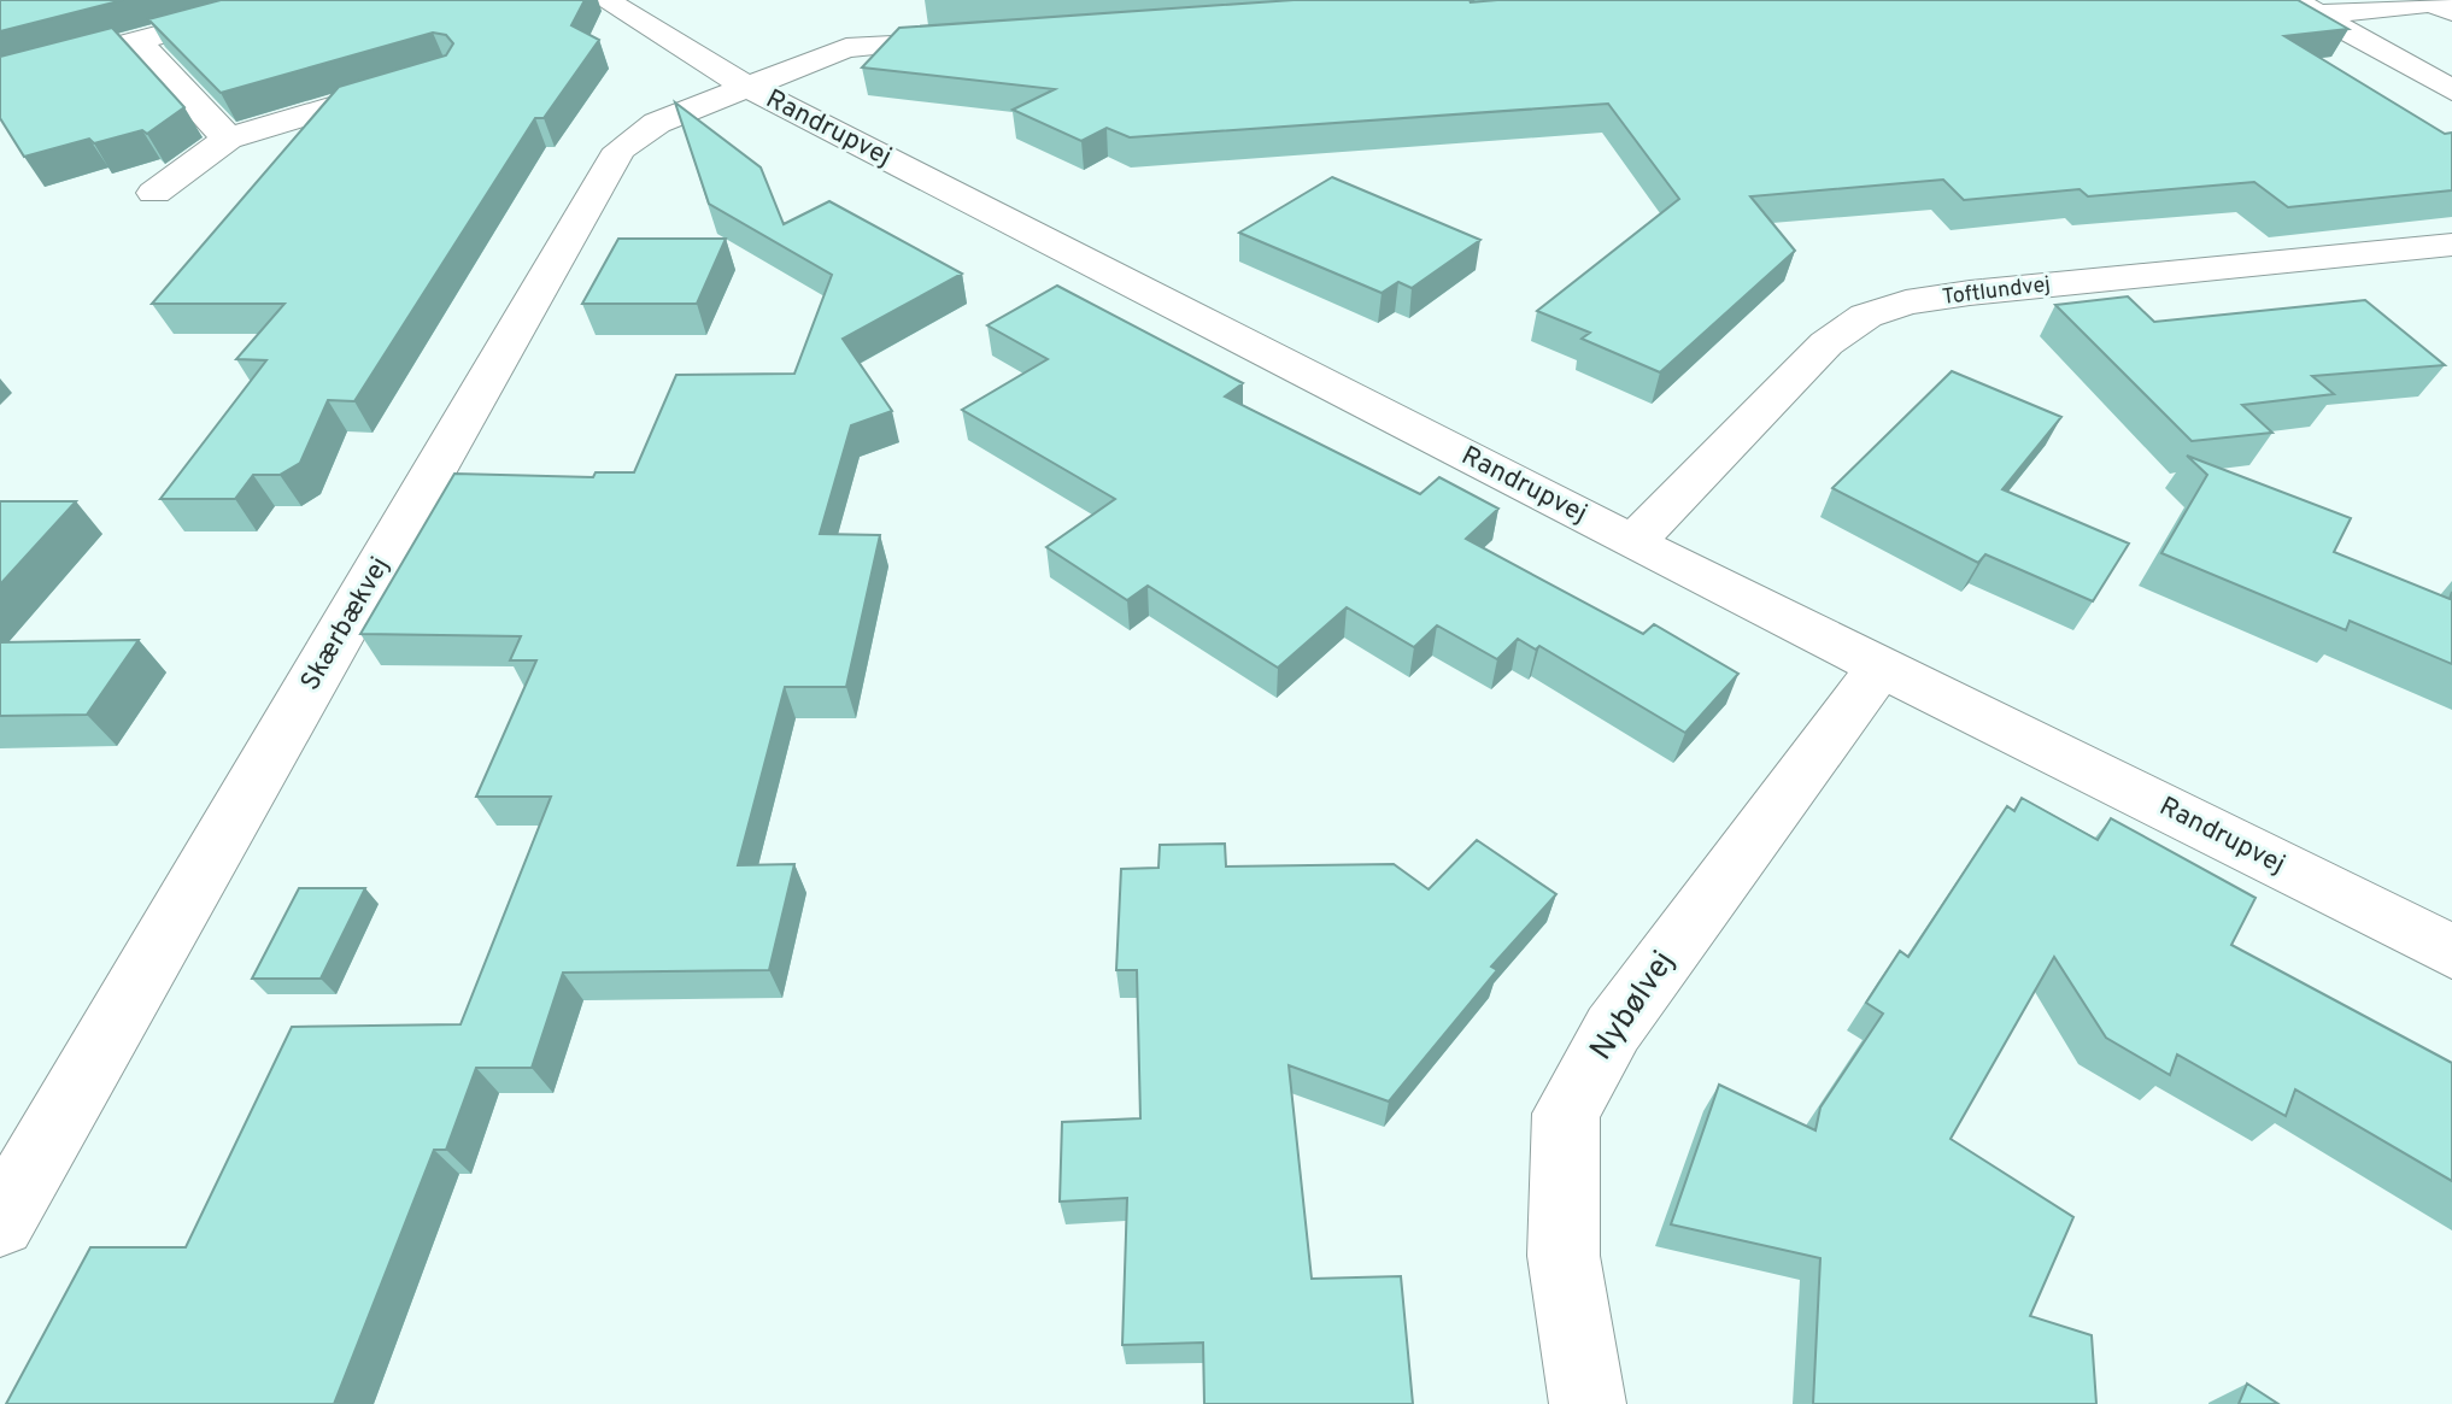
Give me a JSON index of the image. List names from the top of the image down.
{
  "streets": {
    "street": [
      "Randrupvej",
      "Toftlundvej",
      "Skærbækvej",
      "Nybølvej"
    ]
  },
  "crossings": [
    ["Randrupvej", "Toftlundvej"],
    ["Randrupvej", "Skærbækvej"],
    ["Randrupvej", "Nybølvej"]
  ]
}
